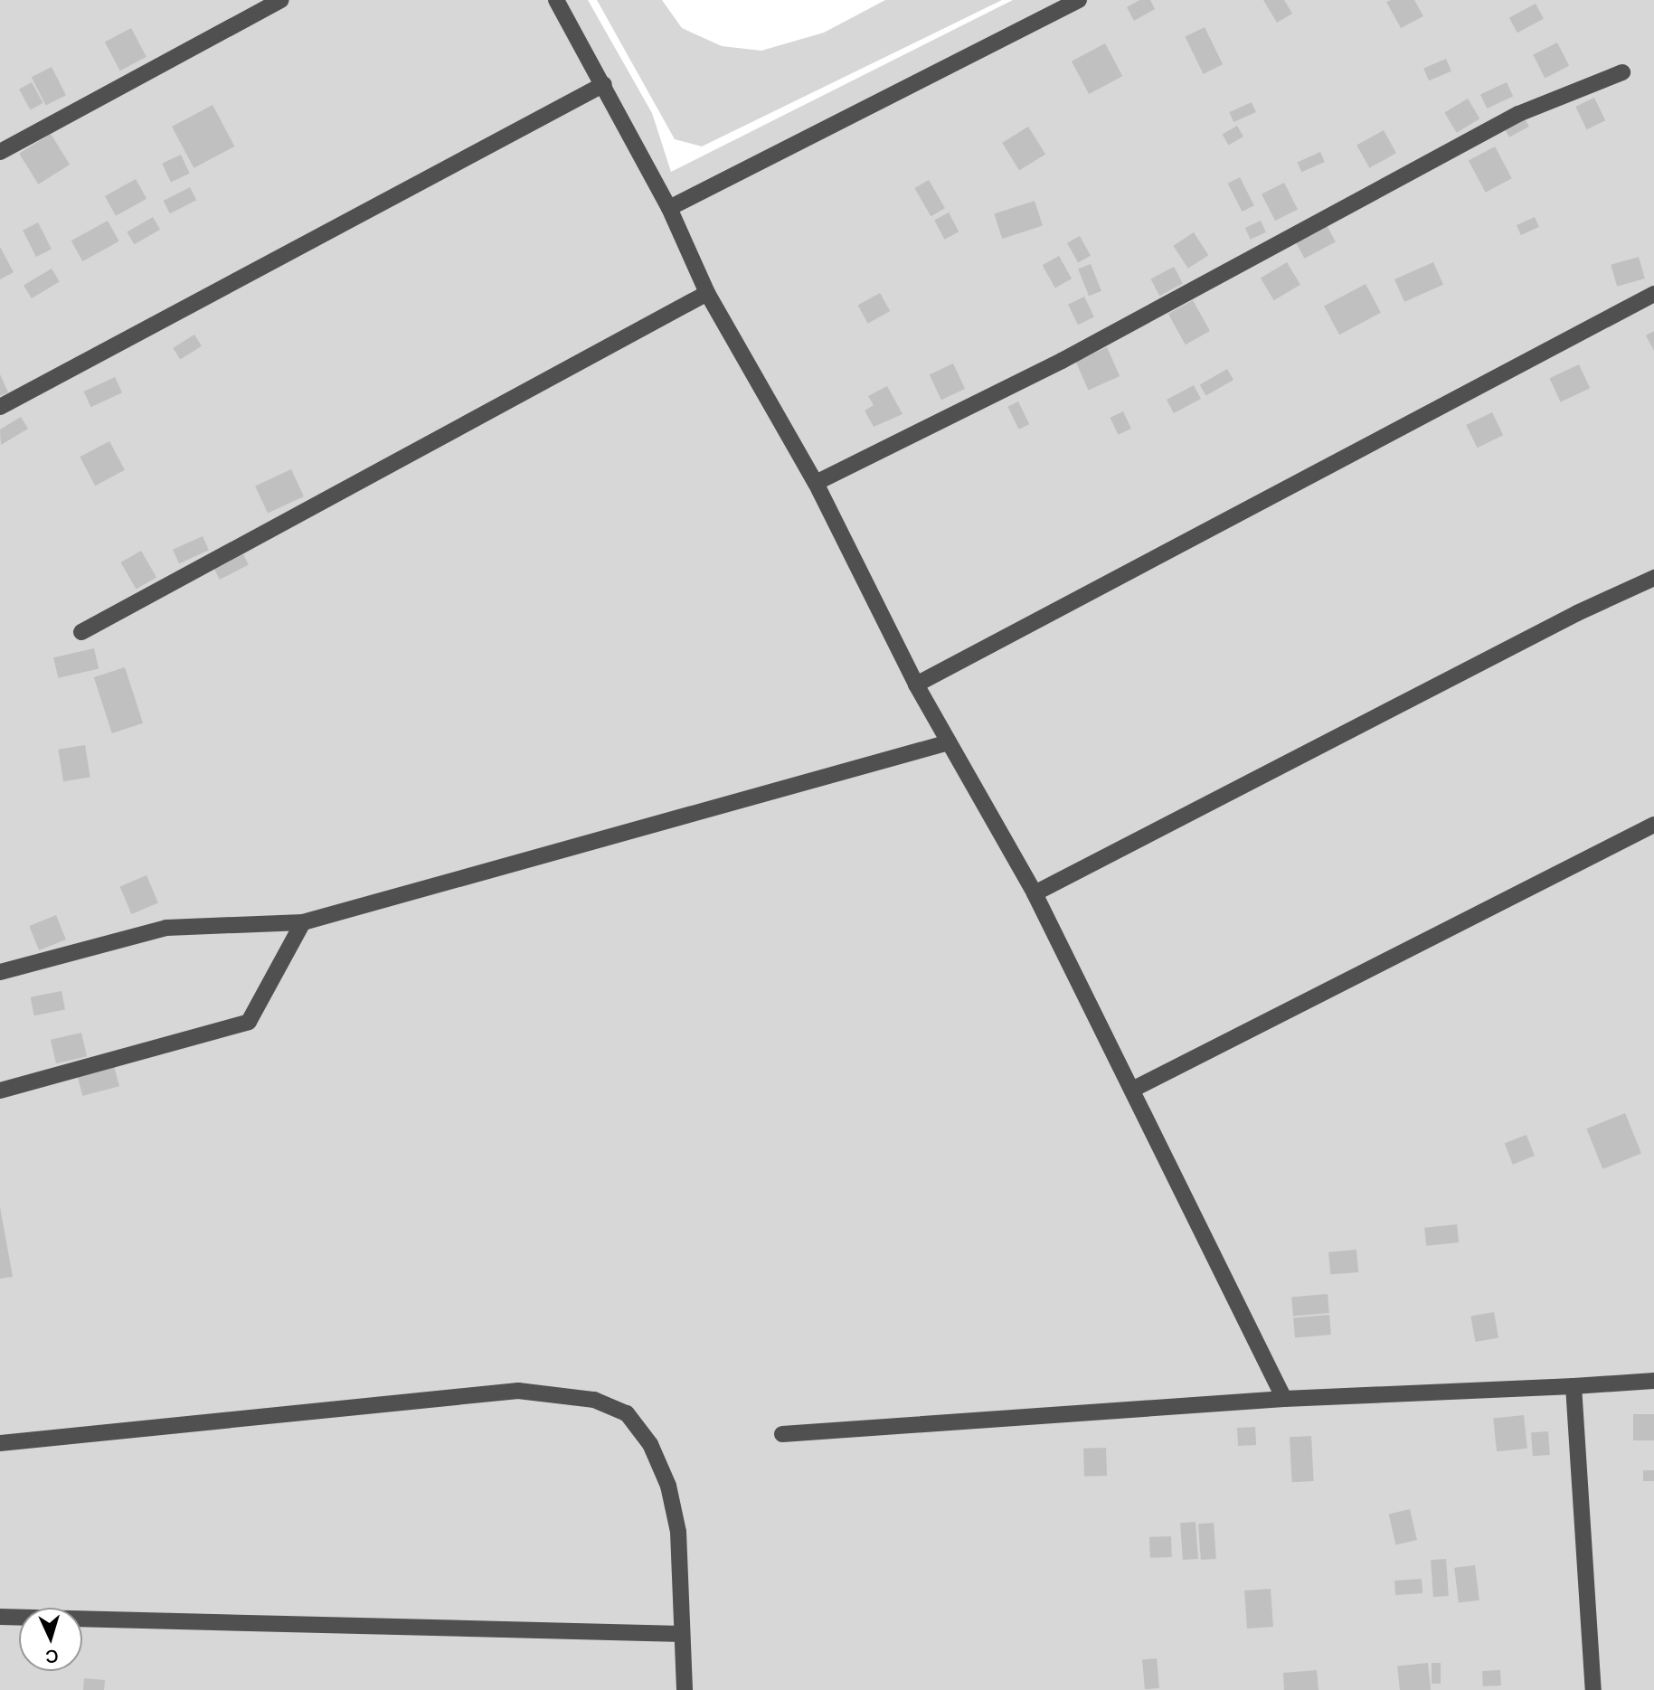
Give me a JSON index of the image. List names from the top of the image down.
{
  "north": "bottom"
}
